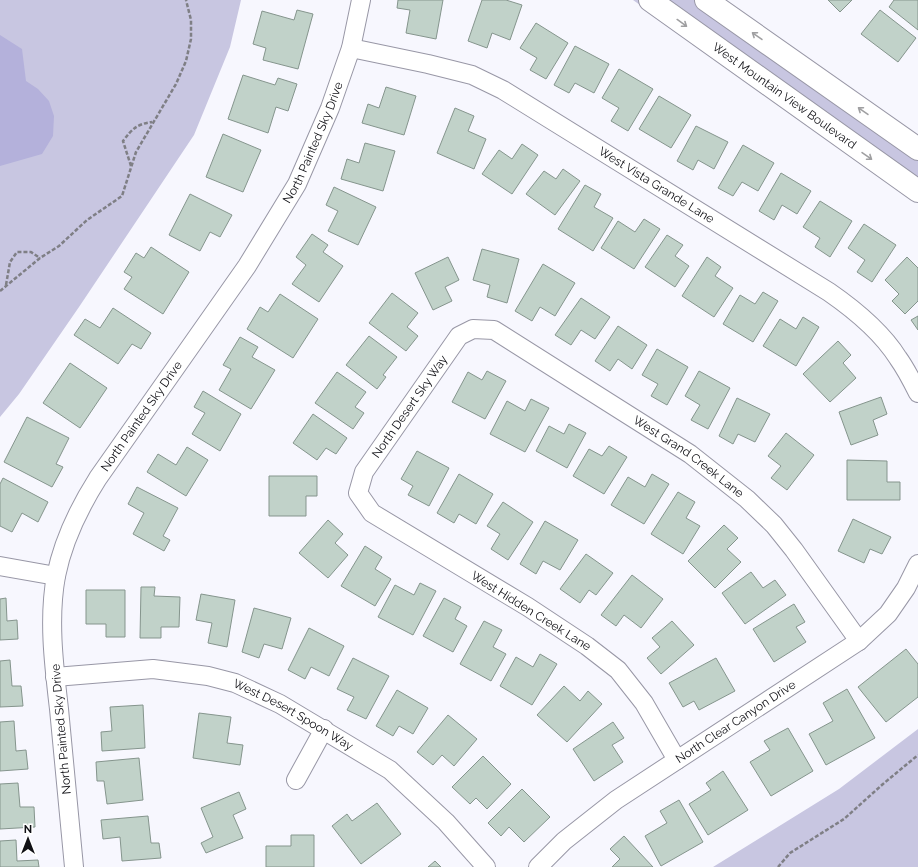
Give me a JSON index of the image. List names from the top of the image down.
{
  "streets": {
    "street": [
      "West Mountain View Boulevard",
      "North Painted Sky Drive",
      "West Vista Grande Lane",
      "North Desert Sky Way",
      "West Grand Creek Lane",
      "West Hidden Creek Lane",
      "West Desert Spoon Way",
      "North Clear Canyon Drive"
    ]
  },
  "crossings": [
    ["North Painted Sky Drive", "West Vista Grande Lane"],
    ["North Painted Sky Drive", "West Desert Spoon Way"],
    ["North Desert Sky Way", "West Grand Creek Lane"],
    ["North Desert Sky Way", "West Hidden Creek Lane"],
    ["West Grand Creek Lane", "North Clear Canyon Drive"],
    ["West Hidden Creek Lane", "North Clear Canyon Drive"]
  ],
  "north": "top"
}
